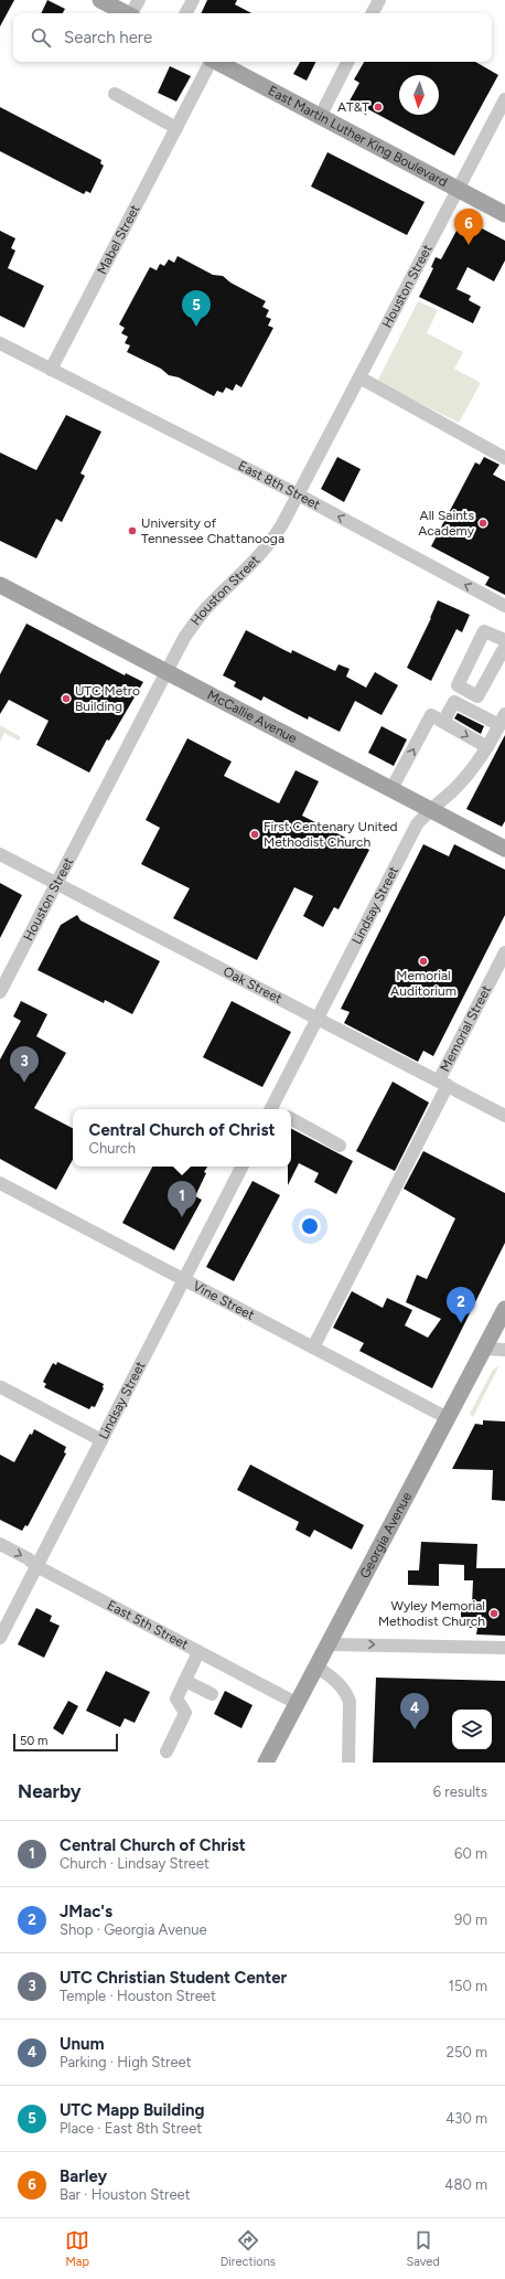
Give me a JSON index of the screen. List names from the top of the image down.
{
  "streets": {
    "main road": ["East Martin Luther King Boulevard", "McCallie Avenue", "Georgia Avenue"],
    "street": [
      "Mabel Street",
      "Houston Street",
      "East 8th Street",
      "Lindsay Street",
      "Oak Street",
      "Memorial Street",
      "Vine Street",
      "East 5th Street"
    ]
  },
  "crossings": [
    ["East Martin Luther King Boulevard", "Houston Street"],
    ["Mabel Street", "East 8th Street"],
    ["Houston Street", "East 8th Street"],
    ["Houston Street", "McCallie Avenue"],
    ["Houston Street", "Oak Street"],
    ["McCallie Avenue", "Lindsay Street"],
    ["Lindsay Street", "Oak Street"],
    ["Lindsay Street", "Vine Street"],
    ["Lindsay Street", "East 5th Street"],
    ["Oak Street", "Memorial Street"],
    ["Memorial Street", "Vine Street"],
    ["Vine Street", "Georgia Avenue"],
    ["Georgia Avenue", "East 5th Street"]
  ],
  "one_way": ["East 8th Street"],
  "places": [
    "AT&T",
    "All Saints Academy",
    "University of Tennessee Chattanooga",
    "UTC Metro Building",
    "First Centenary United Methodist Church",
    "Memorial Auditorium",
    "Wyley Memorial Methodist Church"
  ],
  "scale_bar": "50 m",
  "north": "bottom",
  "page": {
    "search": "Search here",
    "pins": [
      "6",
      "5",
      "3",
      "1",
      "2",
      "4"
    ],
    "popup": ["Central Church of Christ", "Church"],
    "scale": "50 m",
    "heading": ["Nearby", "6 results"],
    "list": [
      {
        "mark": "1",
        "name": "Central Church of Christ",
        "note": "Church · Lindsay Street",
        "value": "60 m"
      },
      {
        "mark": "2",
        "name": "JMac's",
        "note": "Shop · Georgia Avenue",
        "value": "90 m"
      },
      {
        "mark": "3",
        "name": "UTC Christian Student Center",
        "note": "Temple · Houston Street",
        "value": "150 m"
      },
      {
        "mark": "4",
        "name": "Unum",
        "note": "Parking · High Street",
        "value": "250 m"
      },
      {
        "mark": "5",
        "name": "UTC Mapp Building",
        "note": "Place · East 8th Street",
        "value": "430 m"
      },
      {
        "mark": "6",
        "name": "Barley",
        "note": "Bar · Houston Street",
        "value": "480 m"
      }
    ],
    "nav": ["Map", "Directions", "Saved"]
  }
}
